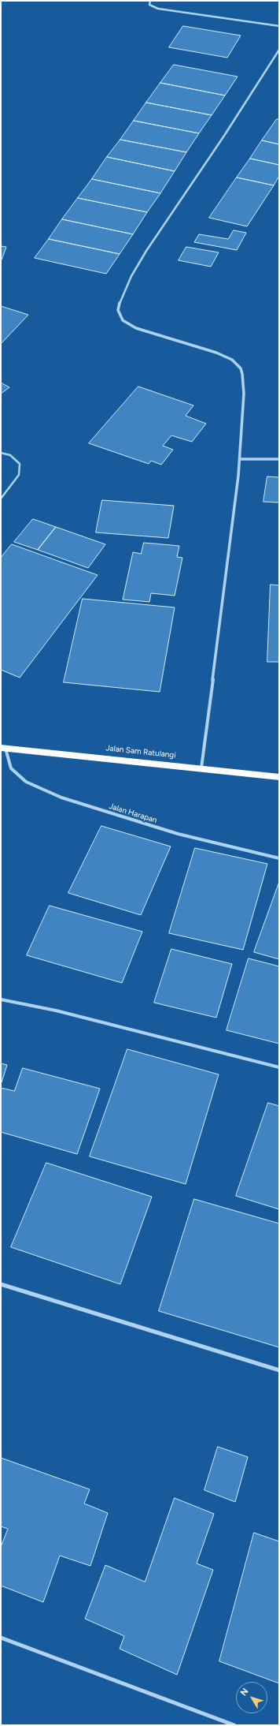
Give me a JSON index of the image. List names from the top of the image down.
{
  "streets": {
    "highway": ["Jalan Sam Ratulangi"],
    "street": ["Jalan Harapan"]
  },
  "crossings": [
    ["Jalan Sam Ratulangi", "Jalan Harapan"]
  ],
  "north": "top left"
}
